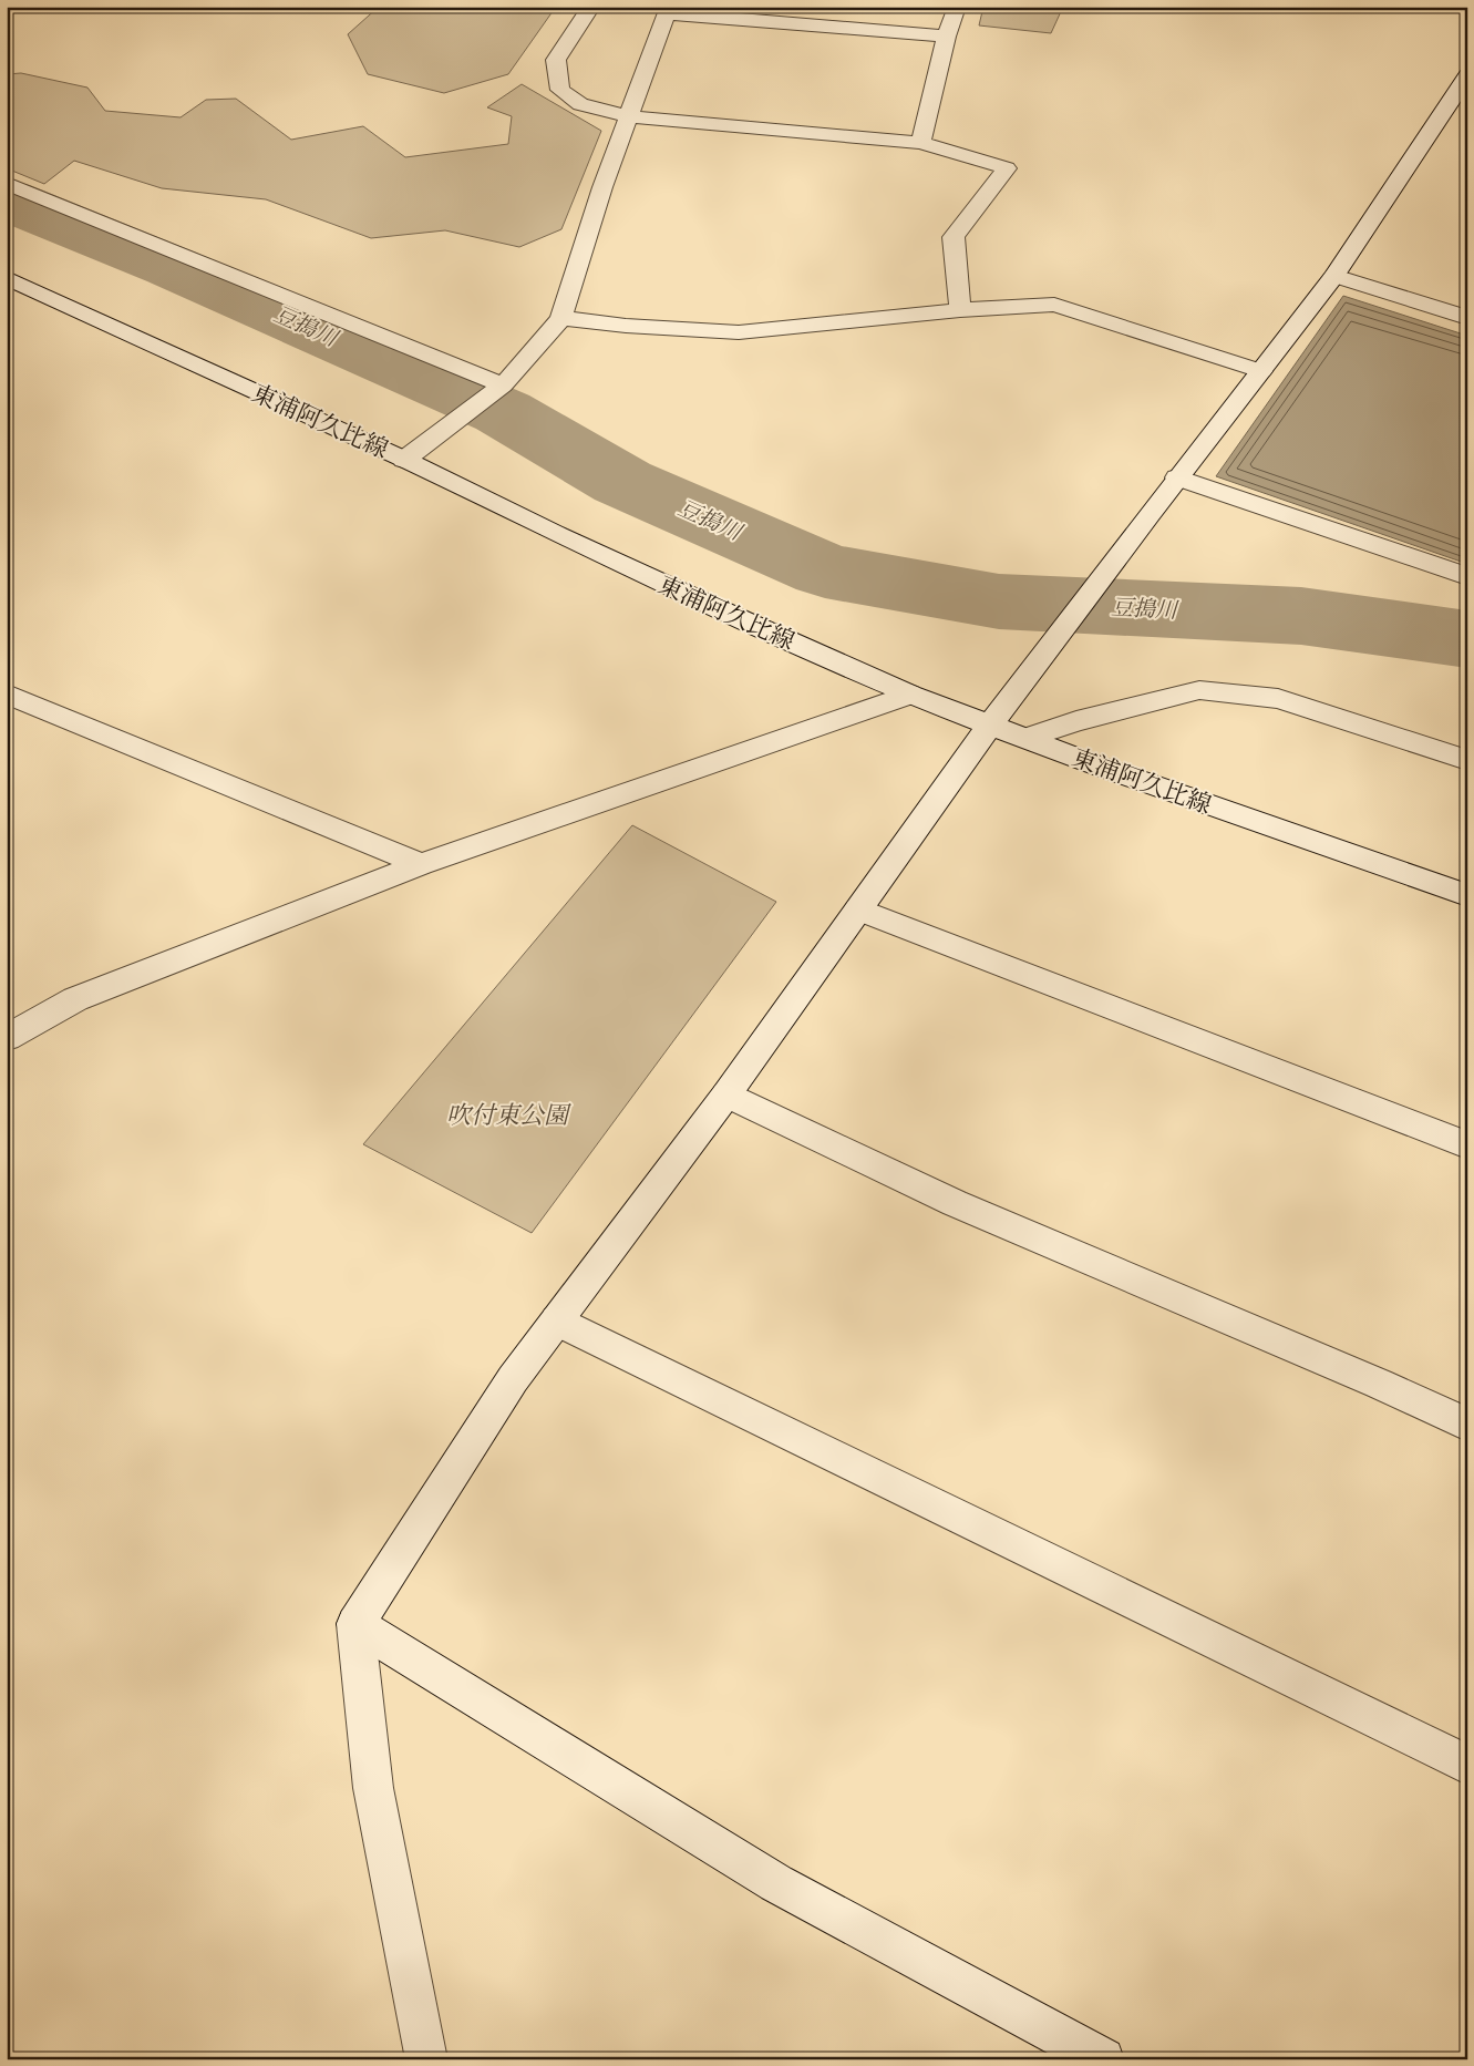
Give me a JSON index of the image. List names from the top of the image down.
{
  "streets": {
    "street": ["東浦阿久比線"]
  },
  "water": ["豆搗川"],
  "parks": ["吹付東公園"]
}
